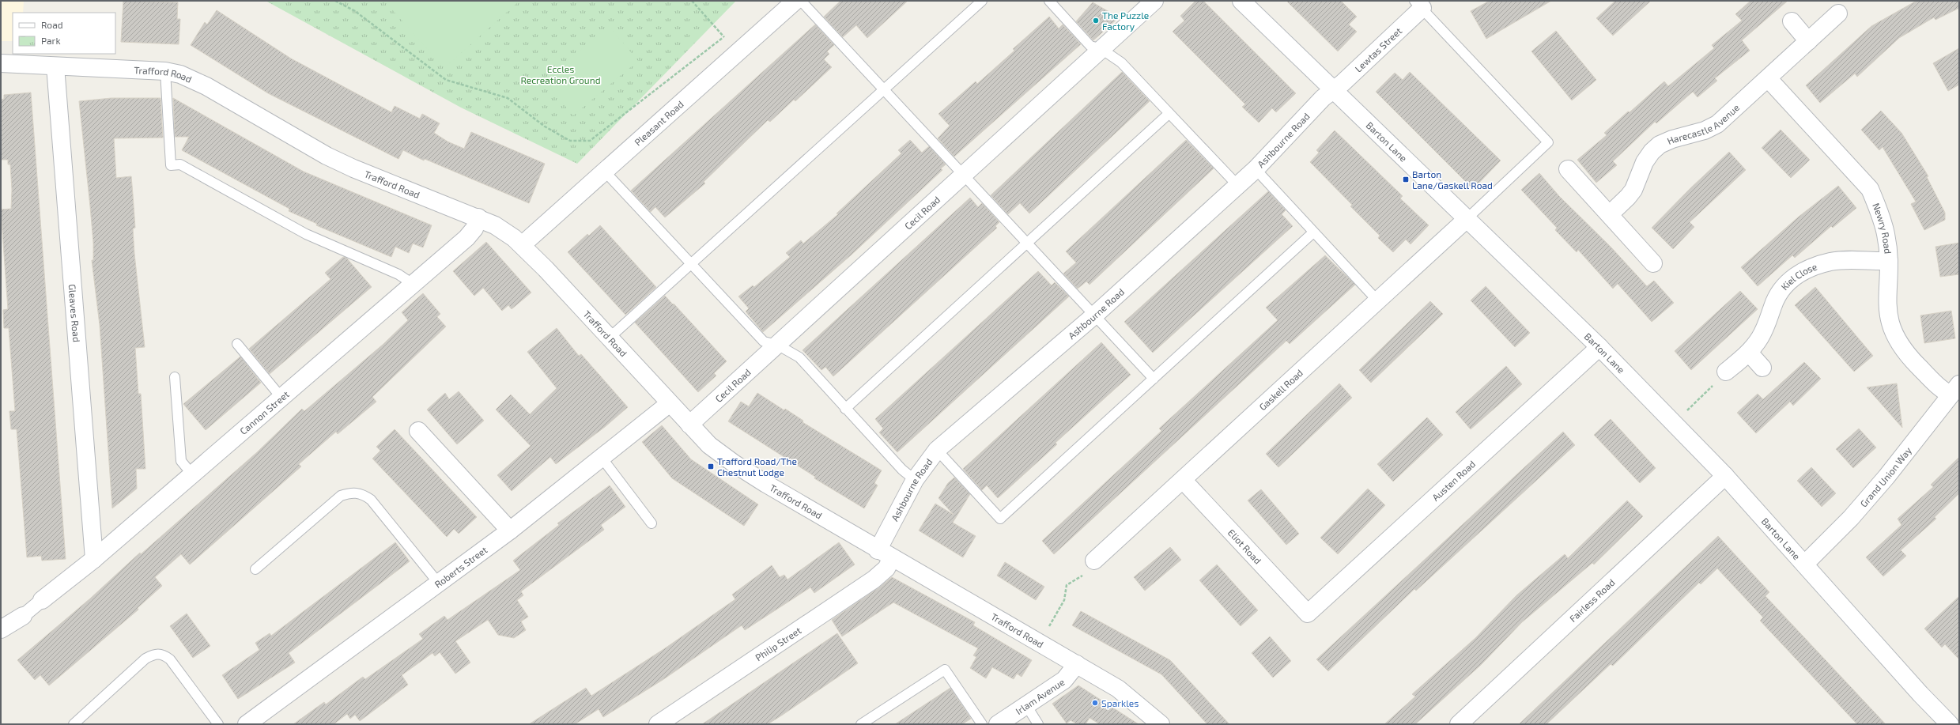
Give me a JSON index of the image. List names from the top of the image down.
{
  "streets": {
    "street": [
      "Lewtas Street",
      "Trafford Road",
      "Harecastle Avenue",
      "Pleasant Road",
      "Ashbourne Road",
      "Barton Lane",
      "Cecil Road",
      "Newry Road",
      "Kiel Close",
      "Gleaves Road",
      "Gaskell Road",
      "Cannon Street",
      "Grand Union Way",
      "Austen Road",
      "Eliot Road",
      "Roberts Street",
      "Fairless Road",
      "Philip Street",
      "Irlam Avenue"
    ]
  },
  "crossings": [
    ["Lewtas Street", "Ashbourne Road"],
    ["Lewtas Street", "Barton Lane"],
    ["Trafford Road", "Pleasant Road"],
    ["Trafford Road", "Ashbourne Road"],
    ["Trafford Road", "Cecil Road"],
    ["Trafford Road", "Gleaves Road"],
    ["Trafford Road", "Cannon Street"],
    ["Trafford Road", "Roberts Street"],
    ["Trafford Road", "Philip Street"],
    ["Trafford Road", "Irlam Avenue"],
    ["Harecastle Avenue", "Newry Road"],
    ["Ashbourne Road", "Barton Lane"],
    ["Ashbourne Road", "Philip Street"],
    ["Barton Lane", "Gaskell Road"],
    ["Barton Lane", "Grand Union Way"],
    ["Barton Lane", "Austen Road"],
    ["Barton Lane", "Fairless Road"],
    ["Newry Road", "Kiel Close"],
    ["Newry Road", "Grand Union Way"],
    ["Gleaves Road", "Cannon Street"],
    ["Gaskell Road", "Eliot Road"],
    ["Austen Road", "Eliot Road"]
  ],
  "parks": ["Eccles Recreation Ground"],
  "places": {
    "other": ["The Puzzle Factory", "Sparkles"],
    "transit": ["Barton Lane/Gaskell Road", "Trafford Road/The Chestnut Lodge"]
  },
  "legend": ["Road", "Park"]
}
